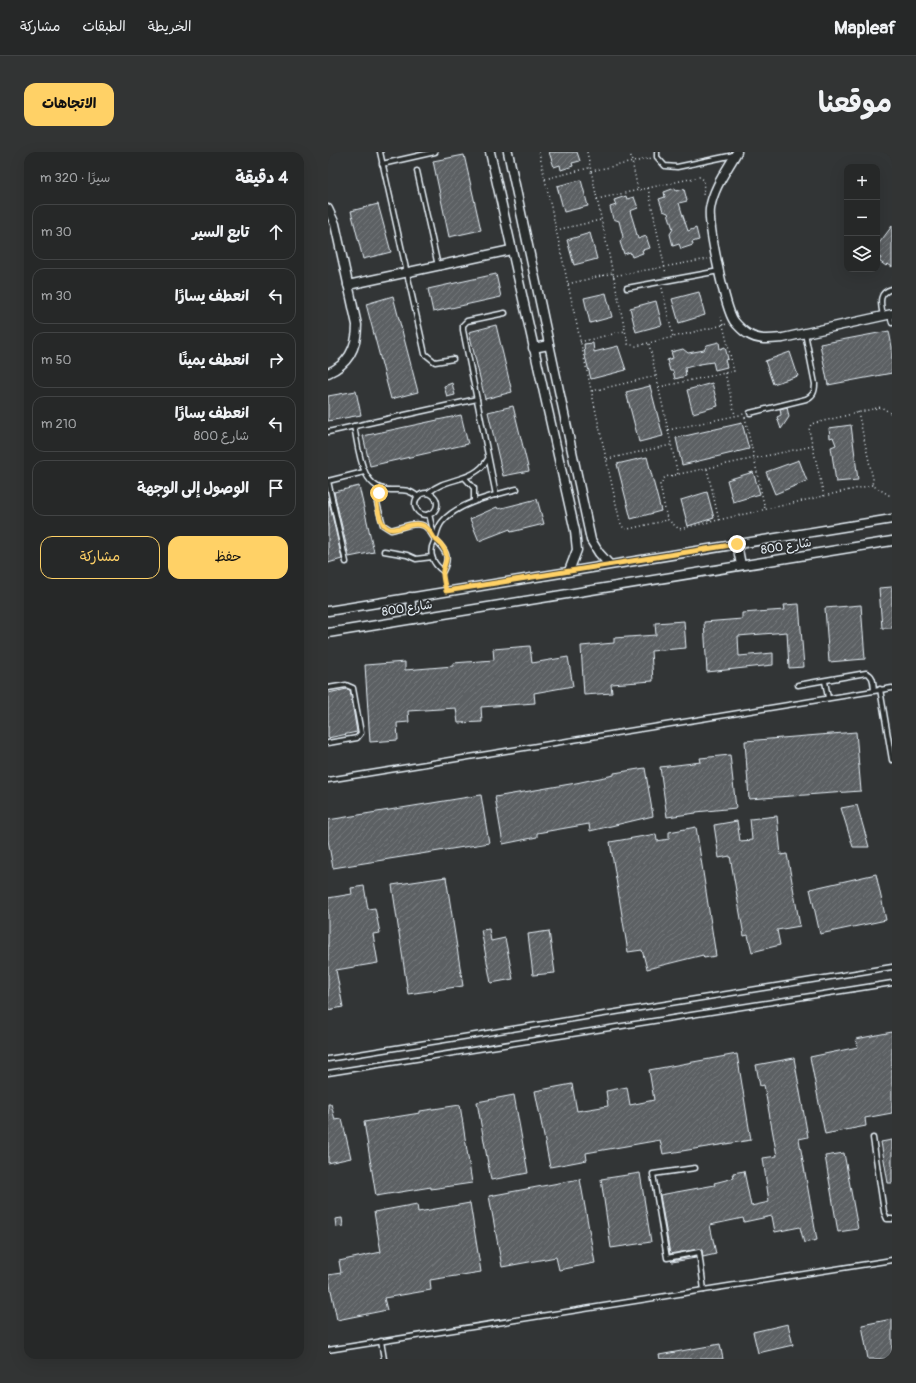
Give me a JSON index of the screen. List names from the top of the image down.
{
  "streets": {
    "street": ["شارع 800"]
  },
  "page": {
    "header": "Mapleaf",
    "nav": ["الخريطة", "الطبقات", "مشاركة"],
    "title": "موقعنا",
    "buttons": [
      "الاتجاهات",
      ["حفظ", "مشاركة"]
    ],
    "heading": ["4 دقيقة", "سيرًا · 320 m"],
    "map_buttons": ["+", "−"],
    "list": [
      ["تابع السير", "30 m"],
      ["انعطف يسارًا", "30 m"],
      ["انعطف يمينًا", "50 m"],
      ["انعطف يسارًا", "شارع 800", "210 m"],
      "الوصول إلى الوجهة"
    ]
  }
}
